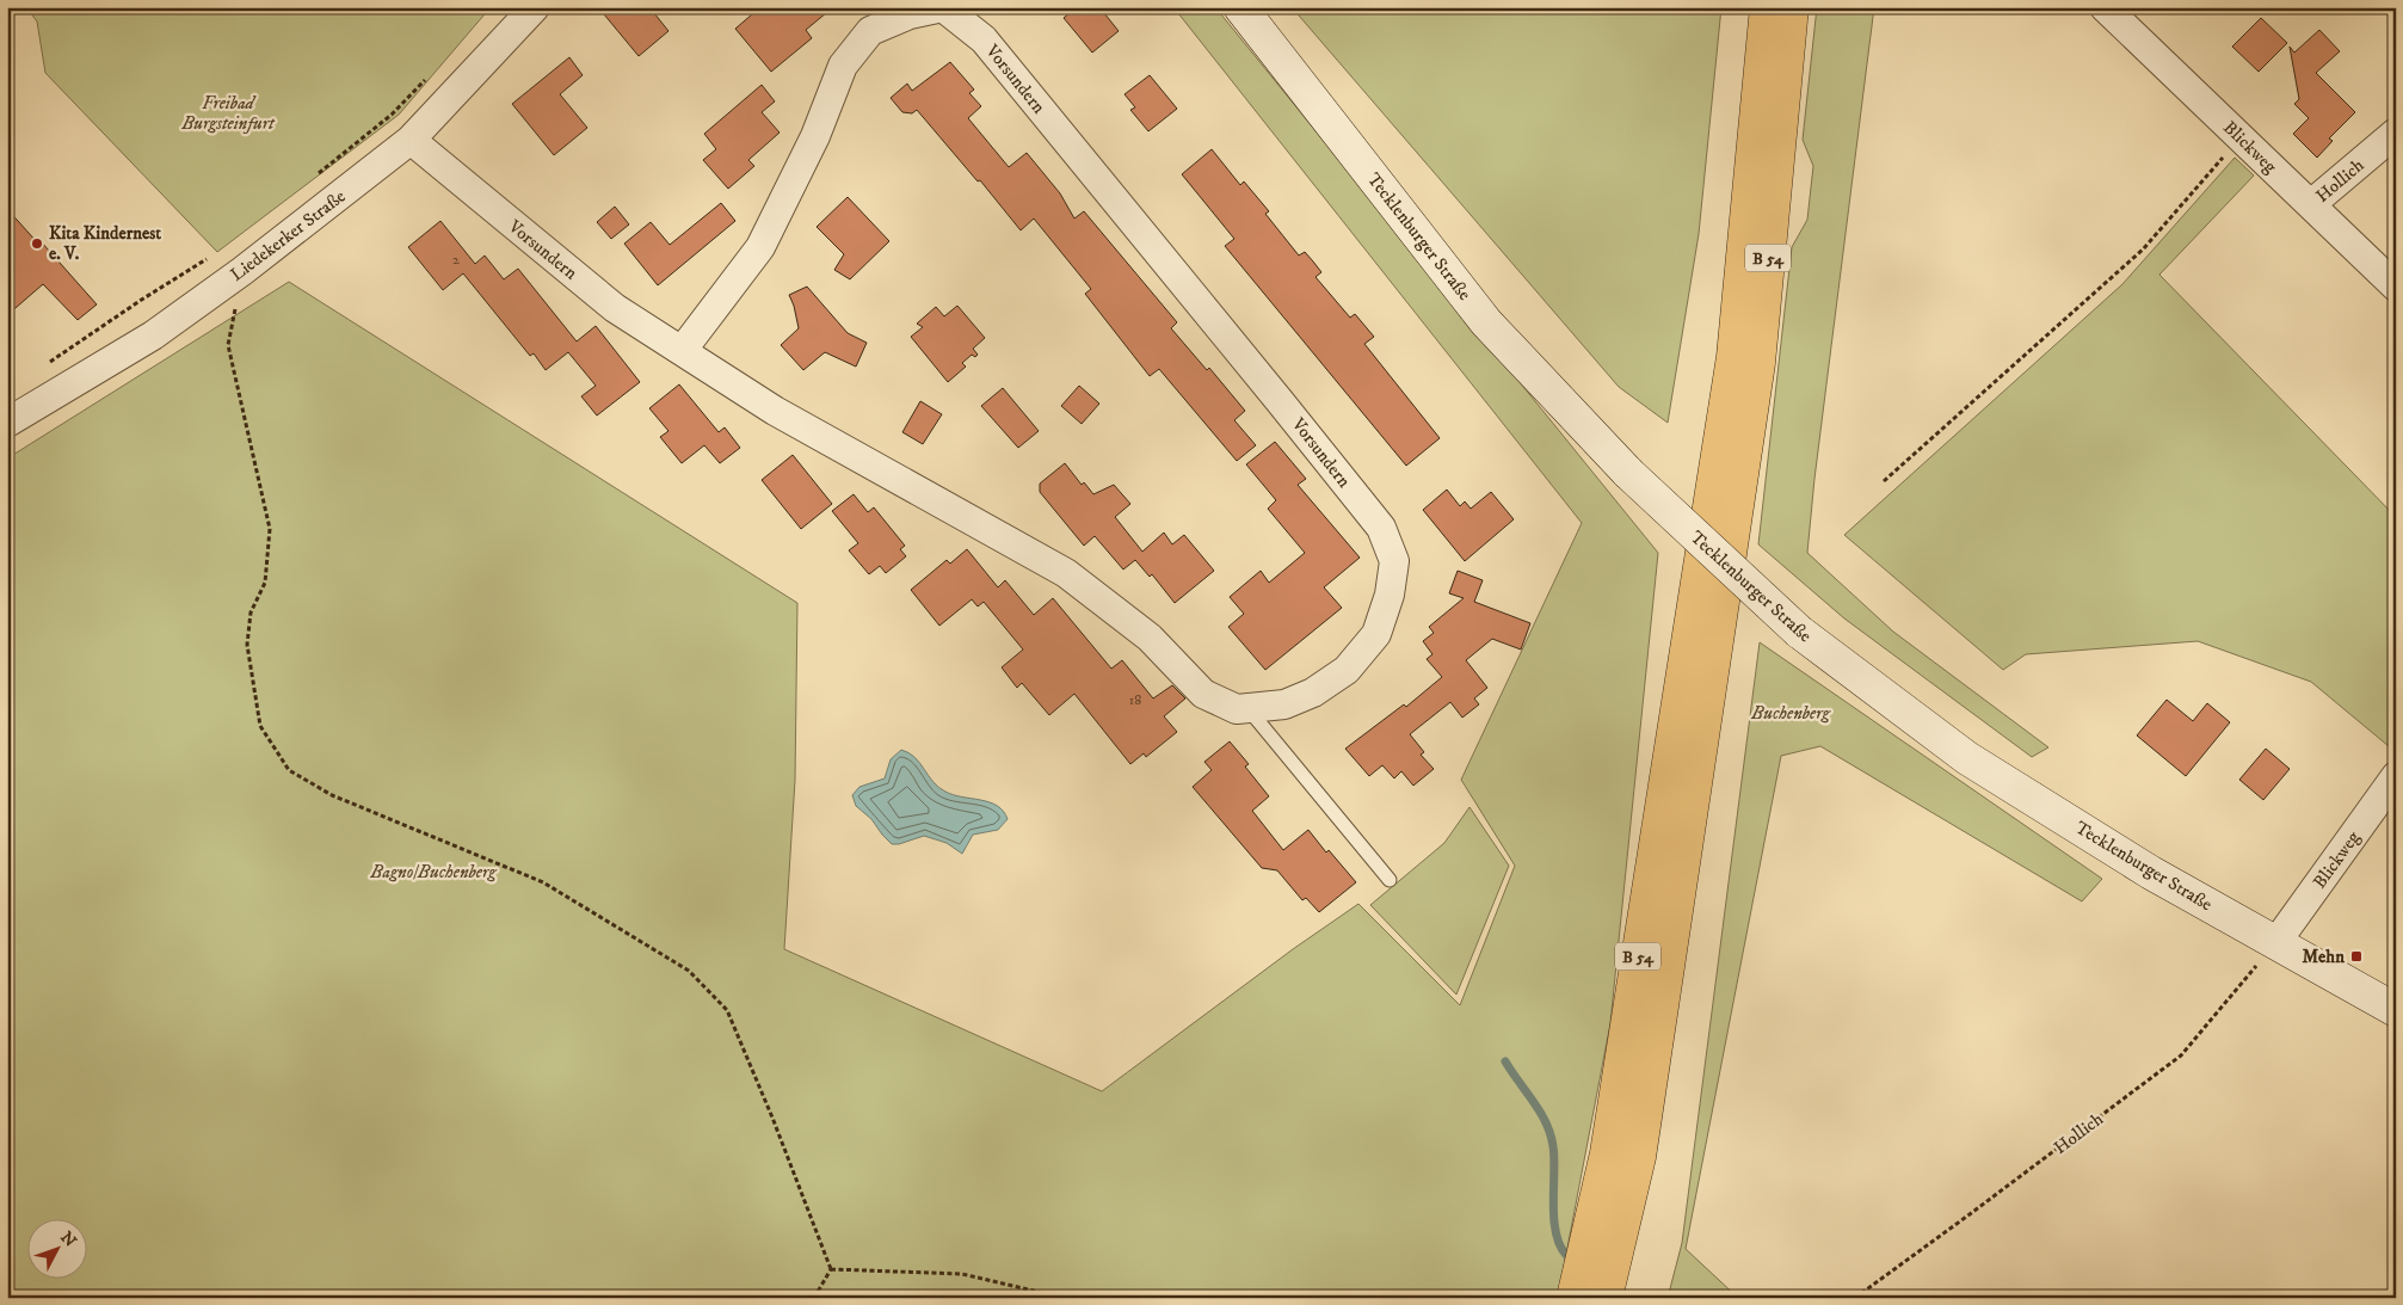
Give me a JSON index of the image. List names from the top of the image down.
{
  "streets": {
    "highway": ["B 54"],
    "main road": ["Tecklenburger Straße"],
    "street": [
      "Vorsundern",
      "Blickweg",
      "Hollich",
      "Liedekerker Straße"
    ]
  },
  "crossings": [
    ["Vorsundern", "Liedekerker Straße"],
    ["Blickweg", "Hollich"],
    ["Blickweg", "Tecklenburger Straße"],
    ["Hollich", "Tecklenburger Straße"]
  ],
  "parks": ["Freibad Burgsteinfurt", "Buchenberg", "Bagno/Buchenberg"],
  "places": {
    "other": ["Kita Kindernest e. V."],
    "transit": ["Mehn"]
  },
  "house_numbers": ["2", "18"],
  "north": "top right"
}
